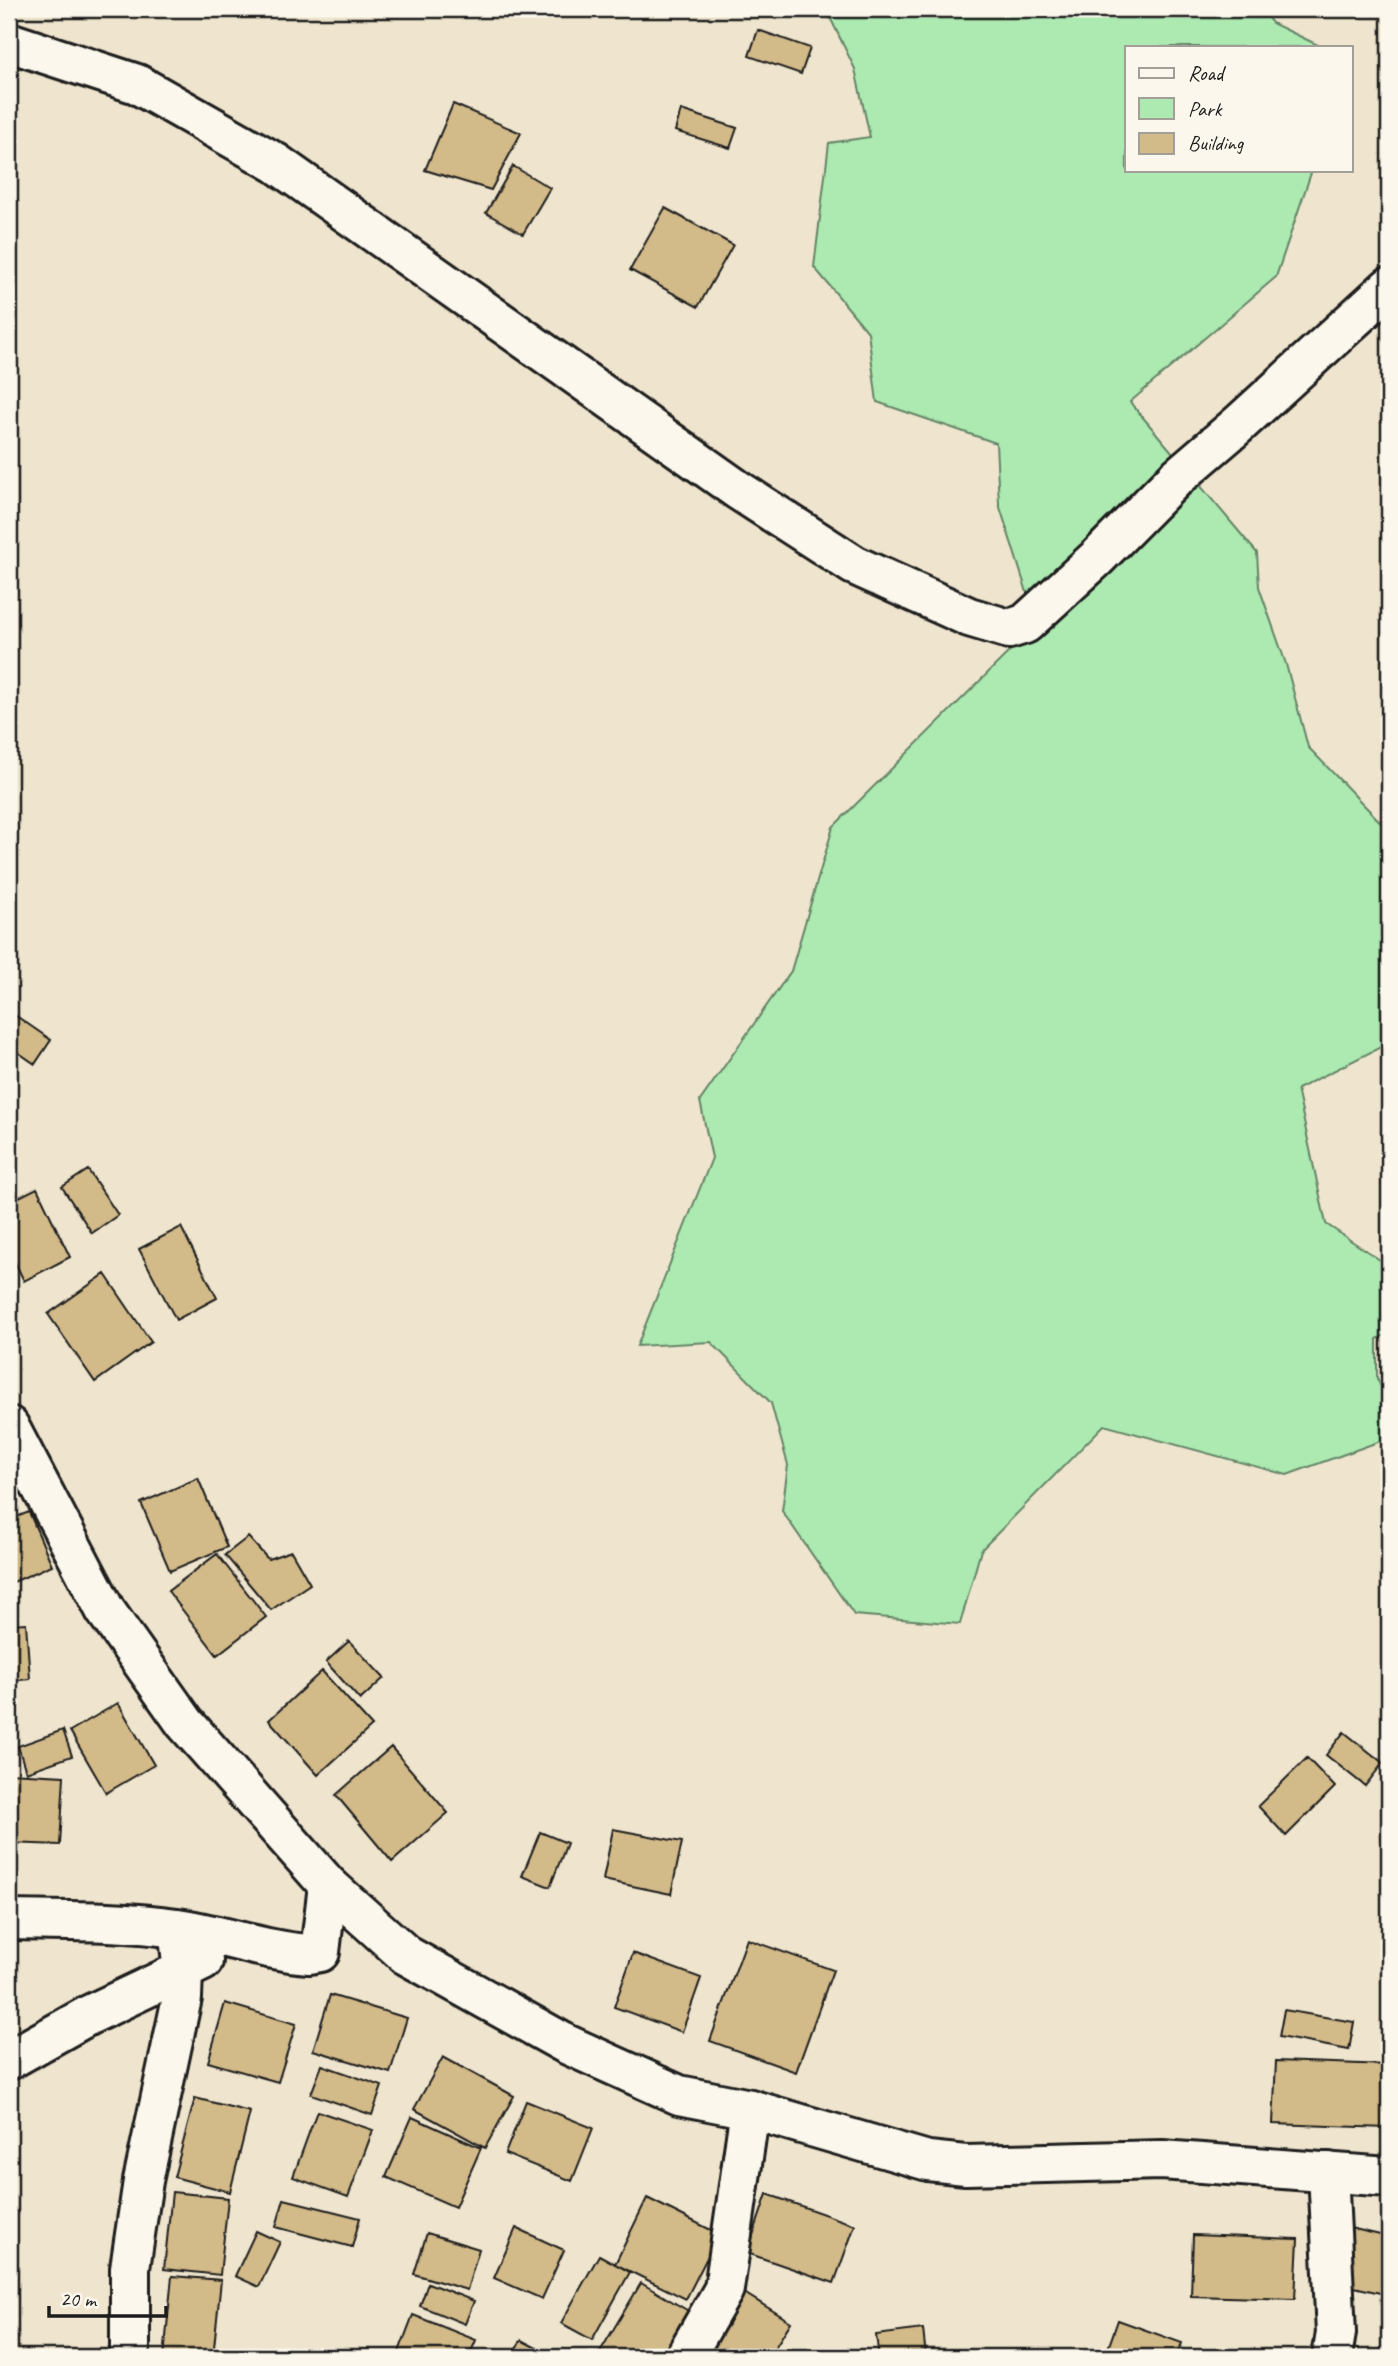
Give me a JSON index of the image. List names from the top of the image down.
{
  "legend": ["Road", "Park", "Building"],
  "scale_bar": "20 m"
}
